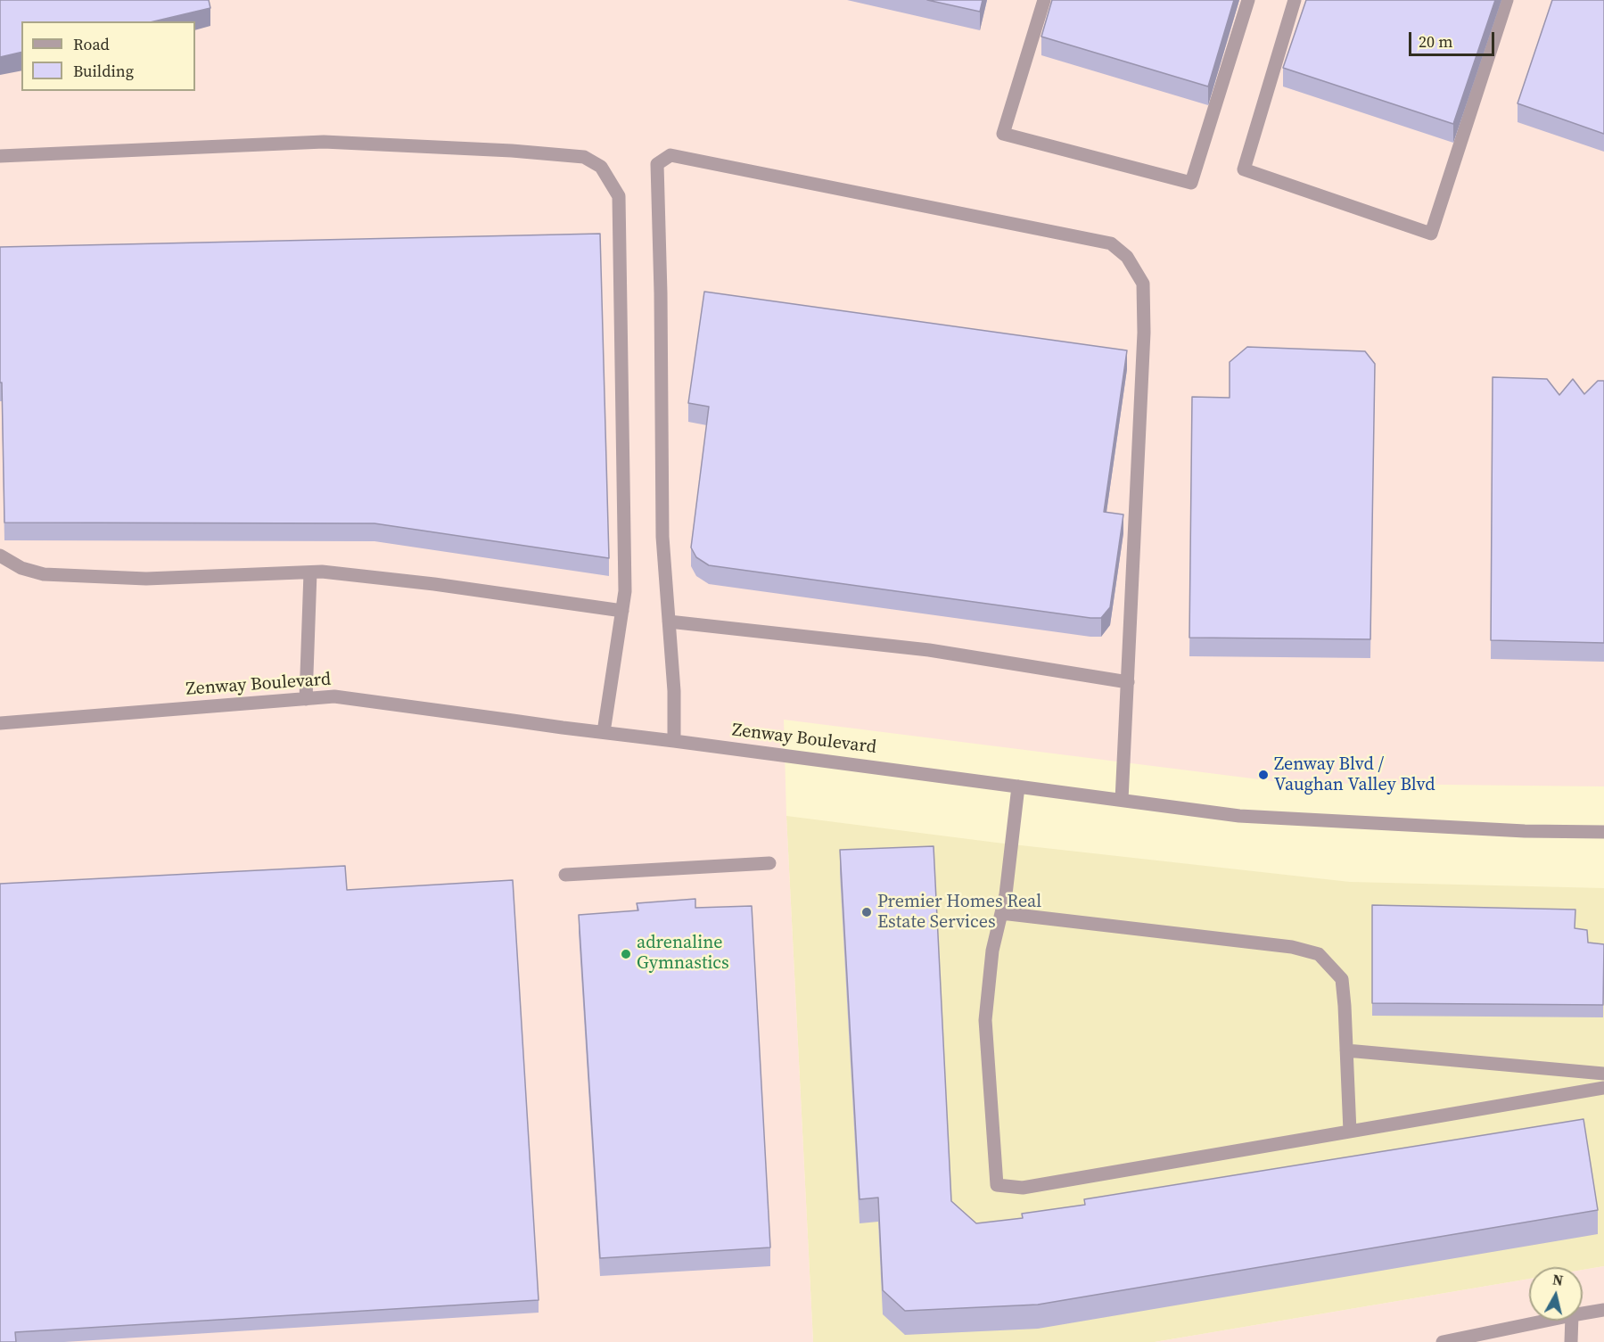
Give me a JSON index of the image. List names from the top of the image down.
{
  "streets": {
    "street": ["Zenway Boulevard"]
  },
  "places": ["Zenway Blvd / Vaughan Valley Blvd", "Premier Homes Real Estate Services", "adrenaline Gymnastics"],
  "legend": ["Road", "Building"],
  "scale_bar": "20 m",
  "north": "top"
}
